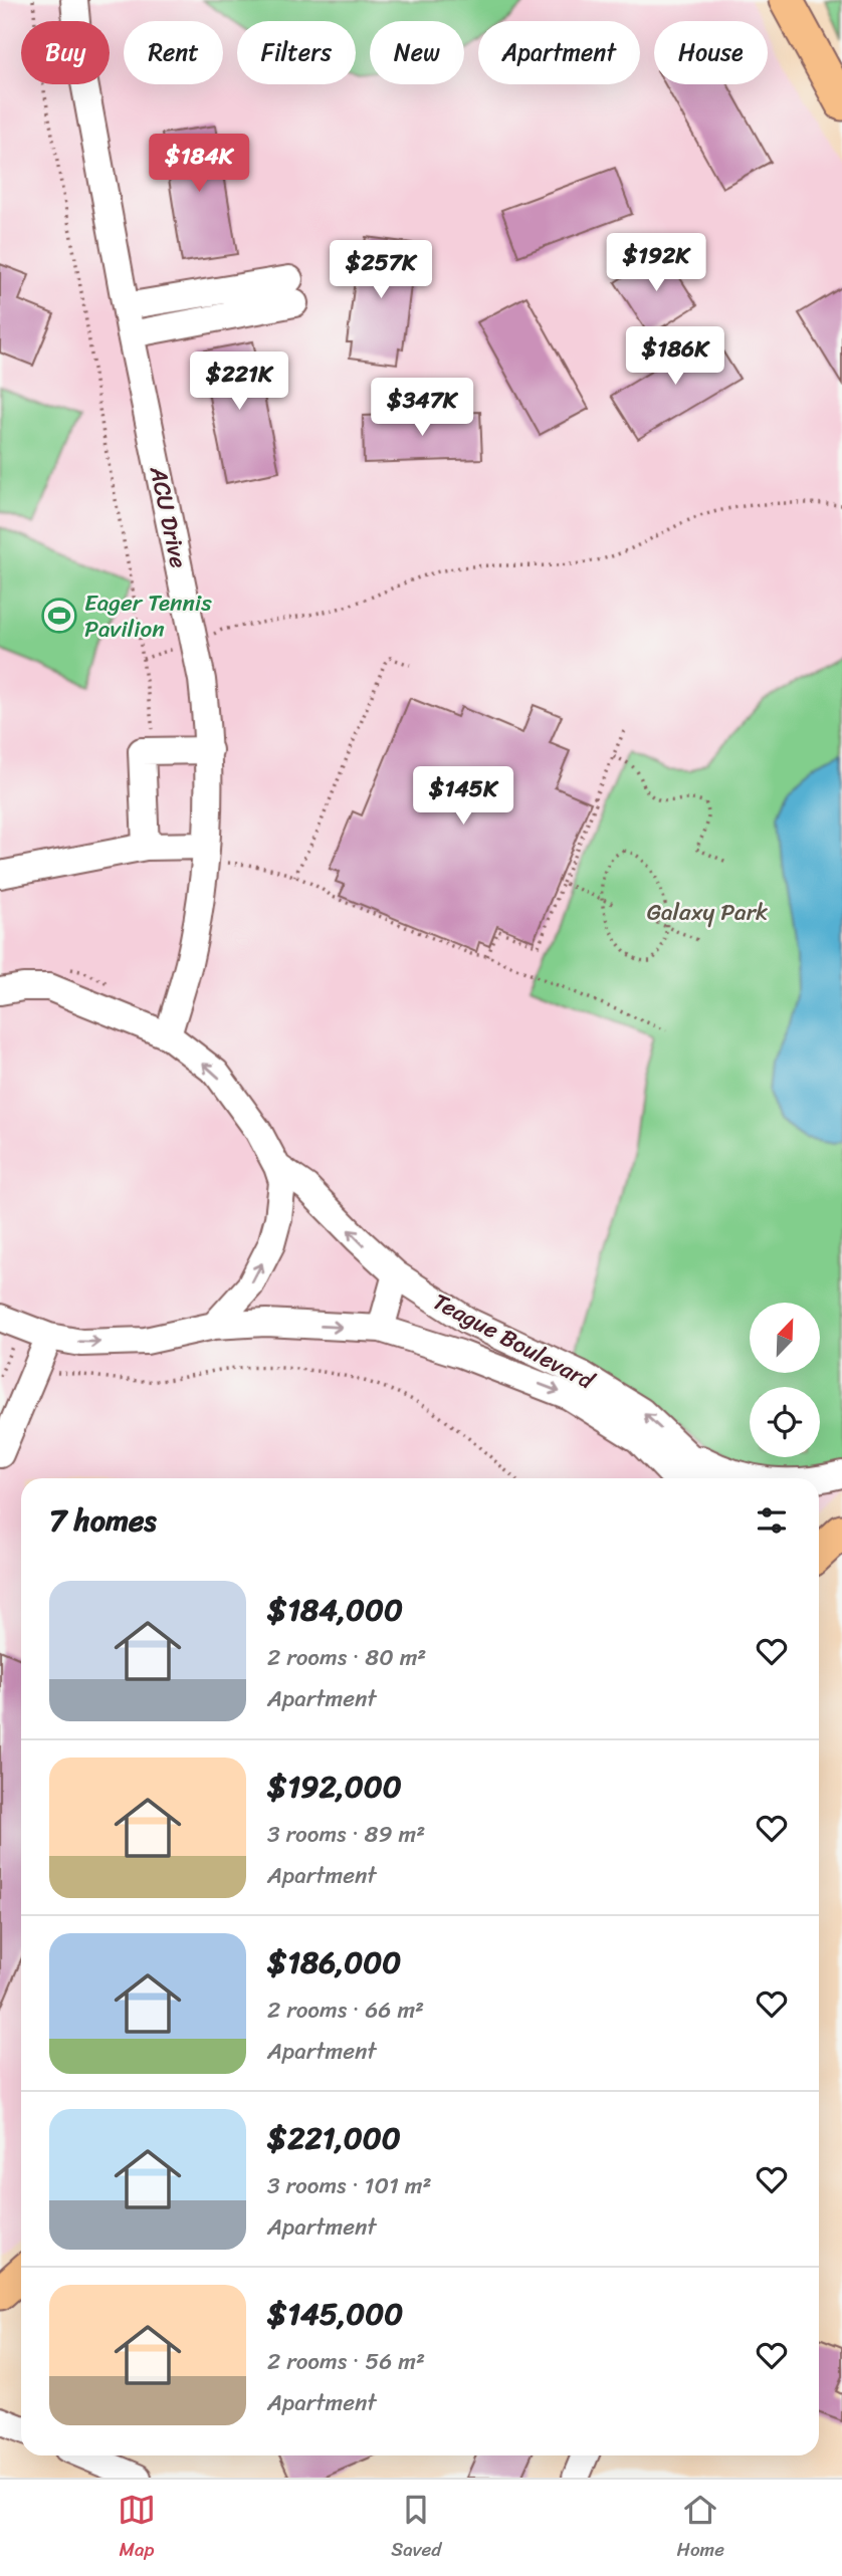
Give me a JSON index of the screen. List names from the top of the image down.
{
  "streets": {
    "street": ["ACU Drive", "Teague Boulevard"]
  },
  "crossings": [
    ["ACU Drive", "Teague Boulevard"]
  ],
  "parks": ["Galaxy Park"],
  "places": {
    "sports": ["Eager Tennis Pavilion"]
  },
  "north": "top right",
  "page": {
    "chip": [
      "Buy",
      "Rent",
      "Filters",
      "New",
      "Apartment",
      "House"
    ],
    "price": [
      "$184K",
      "$192K",
      "$257K",
      "$186K",
      "$221K",
      "$347K",
      "$145K"
    ],
    "heading": "7 homes",
    "list": [
      {
        "name": "$184,000",
        "note": "2 rooms · 80 m² · Apartment"
      },
      {
        "name": "$192,000",
        "note": "3 rooms · 89 m² · Apartment"
      },
      {
        "name": "$186,000",
        "note": "2 rooms · 66 m² · Apartment"
      },
      {
        "name": "$221,000",
        "note": "3 rooms · 101 m² · Apartment"
      },
      {
        "name": "$145,000",
        "note": "2 rooms · 56 m² · Apartment"
      }
    ],
    "tabs": ["Map", "Saved", "Home"]
  }
}
